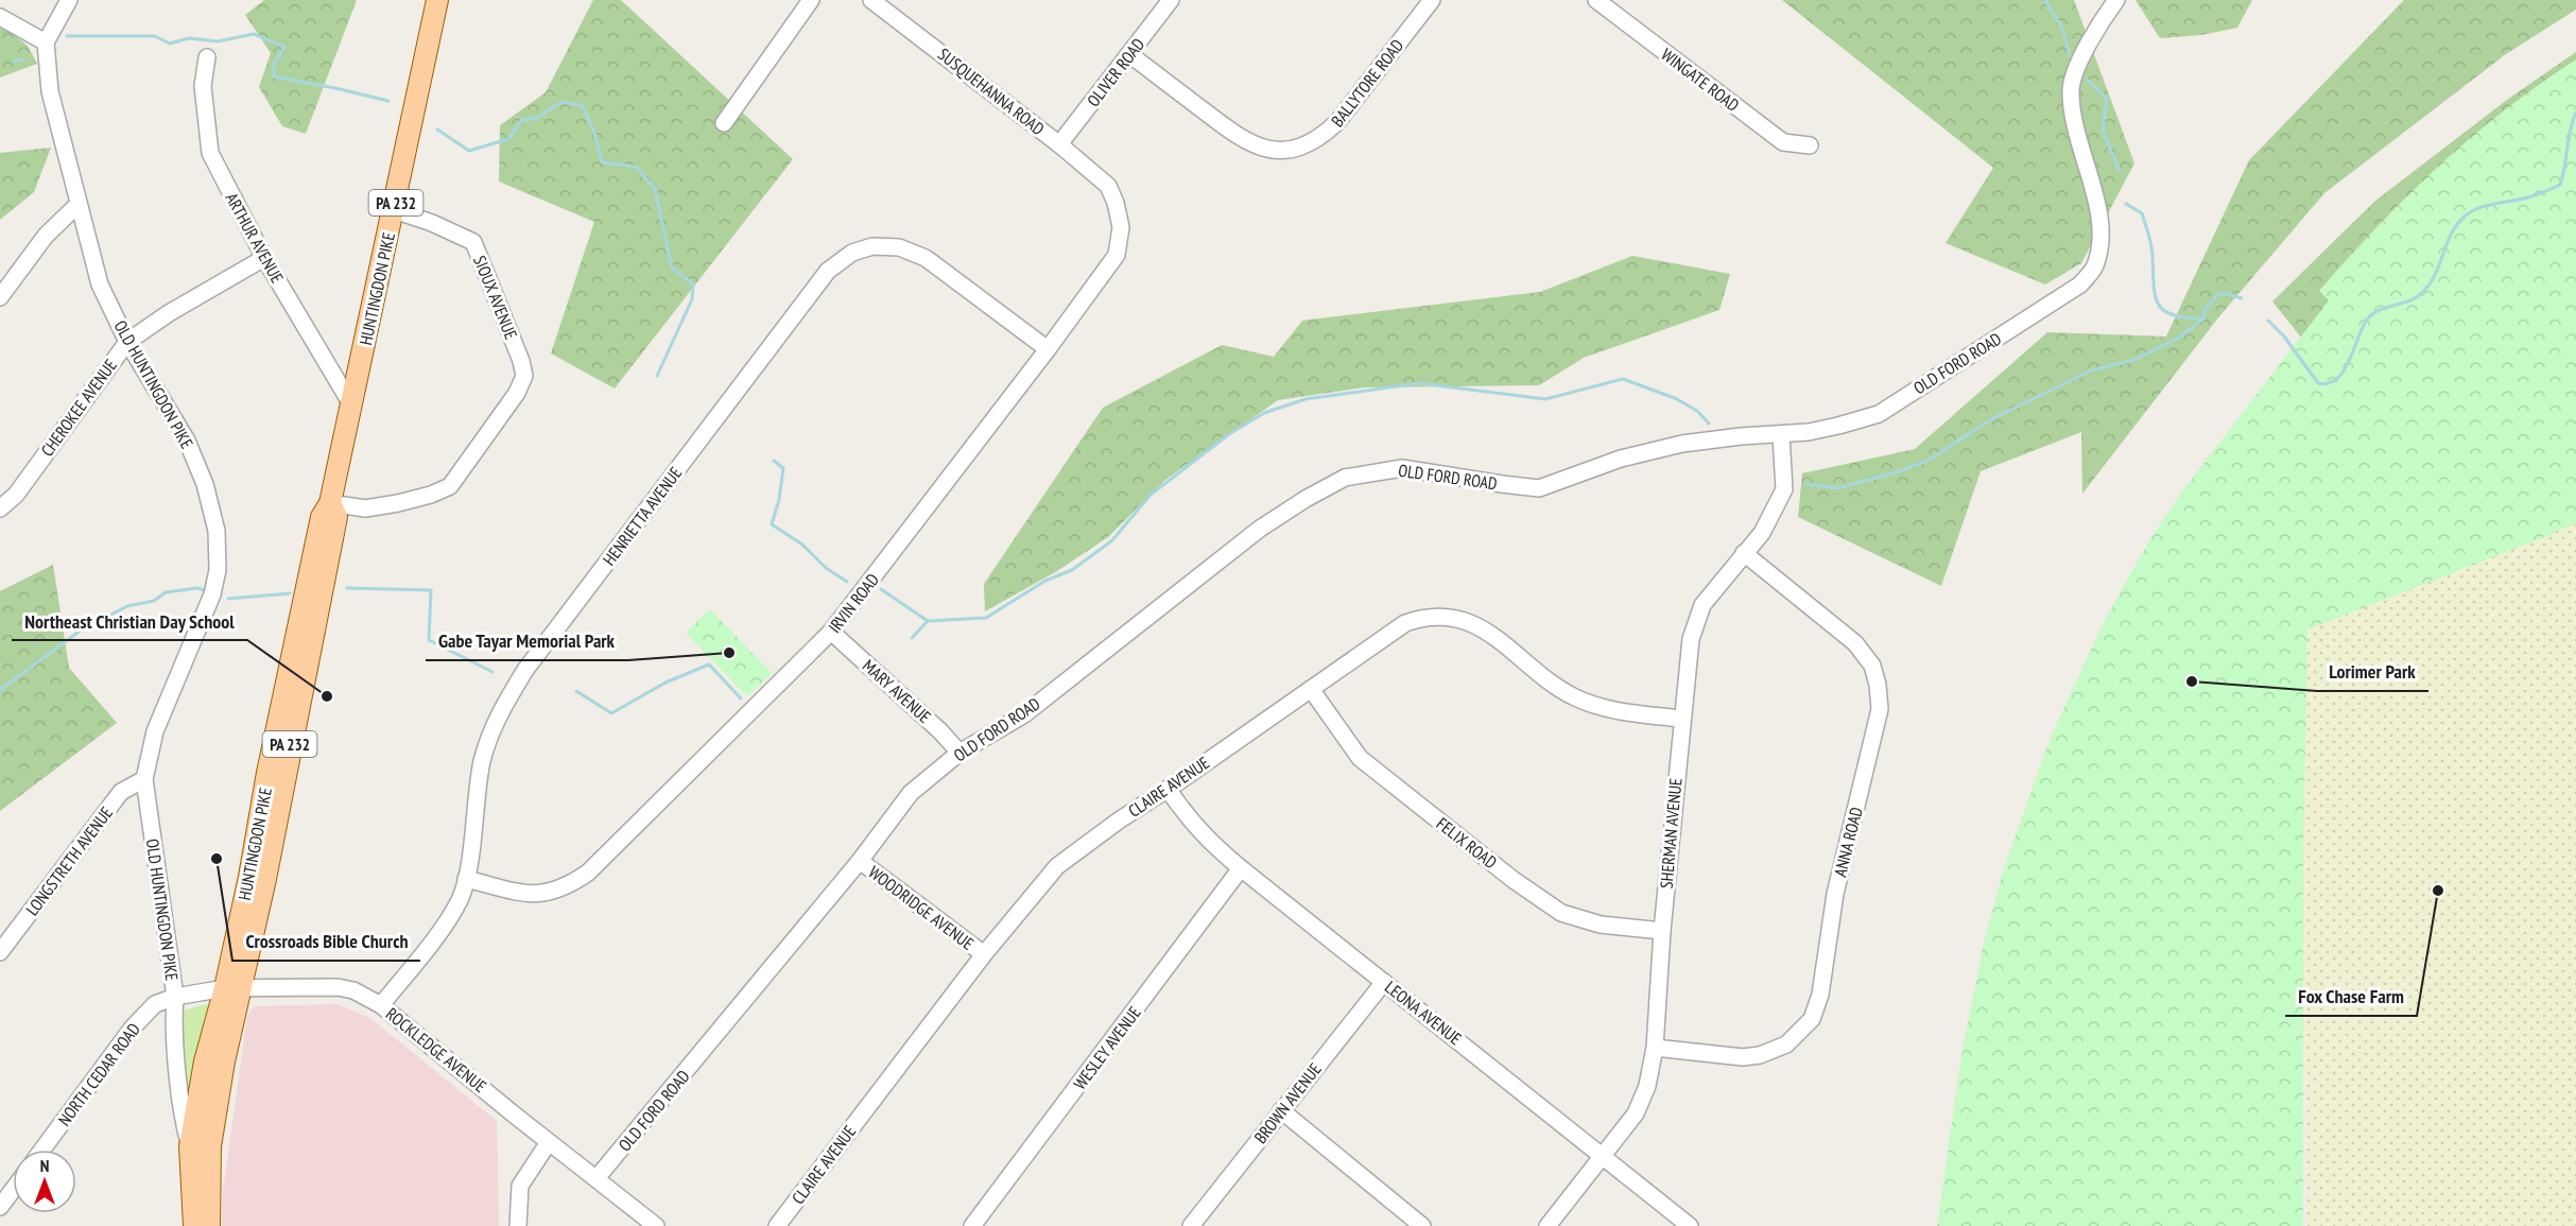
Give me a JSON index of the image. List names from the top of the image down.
{
  "streets": {
    "main road": ["PA 232", "HUNTINGDON PIKE"],
    "street": [
      "OLIVER ROAD",
      "WINGATE ROAD",
      "BALLYTORE ROAD",
      "SUSQUEHANNA ROAD",
      "ARTHUR AVENUE",
      "SIOUX AVENUE",
      "OLD FORD ROAD",
      "OLD HUNTINGDON PIKE",
      "CHEROKEE AVENUE",
      "HENRIETTA AVENUE",
      "IRVIN ROAD",
      "MARY AVENUE",
      "CLAIRE AVENUE",
      "SHERMAN AVENUE",
      "ANNA ROAD",
      "FELIX ROAD",
      "LONGSTRETH AVENUE",
      "WOODRIDGE AVENUE",
      "LEONA AVENUE",
      "WESLEY AVENUE",
      "ROCKLEDGE AVENUE",
      "NORTH CEDAR ROAD",
      "BROWN AVENUE"
    ]
  },
  "crossings": [
    ["OLIVER ROAD", "BALLYTORE ROAD"],
    ["OLIVER ROAD", "SUSQUEHANNA ROAD"],
    ["SUSQUEHANNA ROAD", "IRVIN ROAD"],
    ["ARTHUR AVENUE", "HUNTINGDON PIKE"],
    ["ARTHUR AVENUE", "CHEROKEE AVENUE"],
    ["HUNTINGDON PIKE", "SIOUX AVENUE"],
    ["HUNTINGDON PIKE", "OLD HUNTINGDON PIKE"],
    ["HUNTINGDON PIKE", "ROCKLEDGE AVENUE"],
    ["OLD FORD ROAD", "MARY AVENUE"],
    ["OLD FORD ROAD", "SHERMAN AVENUE"],
    ["OLD FORD ROAD", "WOODRIDGE AVENUE"],
    ["OLD FORD ROAD", "ROCKLEDGE AVENUE"],
    ["OLD HUNTINGDON PIKE", "CHEROKEE AVENUE"],
    ["OLD HUNTINGDON PIKE", "LONGSTRETH AVENUE"],
    ["OLD HUNTINGDON PIKE", "ROCKLEDGE AVENUE"],
    ["OLD HUNTINGDON PIKE", "NORTH CEDAR ROAD"],
    ["HENRIETTA AVENUE", "IRVIN ROAD"],
    ["HENRIETTA AVENUE", "ROCKLEDGE AVENUE"],
    ["IRVIN ROAD", "MARY AVENUE"],
    ["CLAIRE AVENUE", "SHERMAN AVENUE"],
    ["CLAIRE AVENUE", "FELIX ROAD"],
    ["CLAIRE AVENUE", "WOODRIDGE AVENUE"],
    ["CLAIRE AVENUE", "LEONA AVENUE"],
    ["SHERMAN AVENUE", "ANNA ROAD"],
    ["SHERMAN AVENUE", "FELIX ROAD"],
    ["SHERMAN AVENUE", "LEONA AVENUE"],
    ["LEONA AVENUE", "WESLEY AVENUE"],
    ["LEONA AVENUE", "BROWN AVENUE"],
    ["ROCKLEDGE AVENUE", "NORTH CEDAR ROAD"]
  ],
  "places": [
    "Gabe Tayar Memorial Park",
    "Lorimer Park",
    "Northeast Christian Day School",
    "Crossroads Bible Church",
    "Fox Chase Farm"
  ],
  "north": "top"
}
